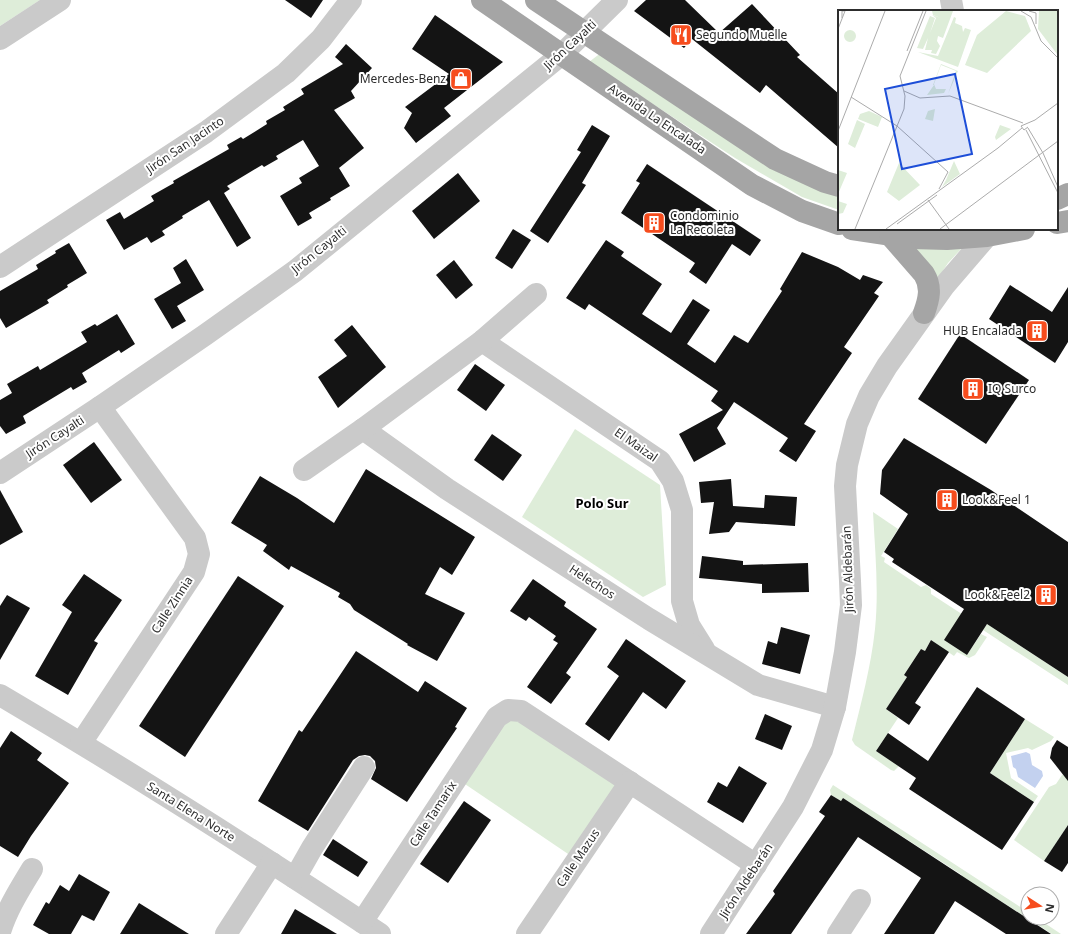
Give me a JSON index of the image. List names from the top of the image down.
{
  "streets": {
    "main road": ["Avenida La Encalada"],
    "street": [
      "Jirón Cayalti",
      "Jirón San Jacinto",
      "El Maizal",
      "Jirón Aldebarán",
      "Helechos",
      "Calle Zinnia",
      "Santa Elena Norte",
      "Calle Tamarix",
      "Calle Mazus"
    ]
  },
  "crossings": [
    ["Jirón Cayalti", "Avenida La Encalada"],
    ["Jirón Cayalti", "Calle Zinnia"],
    ["El Maizal", "Helechos"],
    ["Jirón Aldebarán", "Helechos"],
    ["Calle Zinnia", "Santa Elena Norte"],
    ["Santa Elena Norte", "Calle Tamarix"],
    ["Calle Tamarix", "Calle Mazus"]
  ],
  "districts": ["Polo Sur"],
  "places": {
    "restaurant": ["Segundo Muelle"],
    "shop": ["Mercedes-Benz"],
    "building": [
      "Condominio La Recoleta",
      "HUB Encalada",
      "IQ Surco",
      "Look&Feel 1",
      "Look&Feel2"
    ]
  },
  "north": "right"
}
